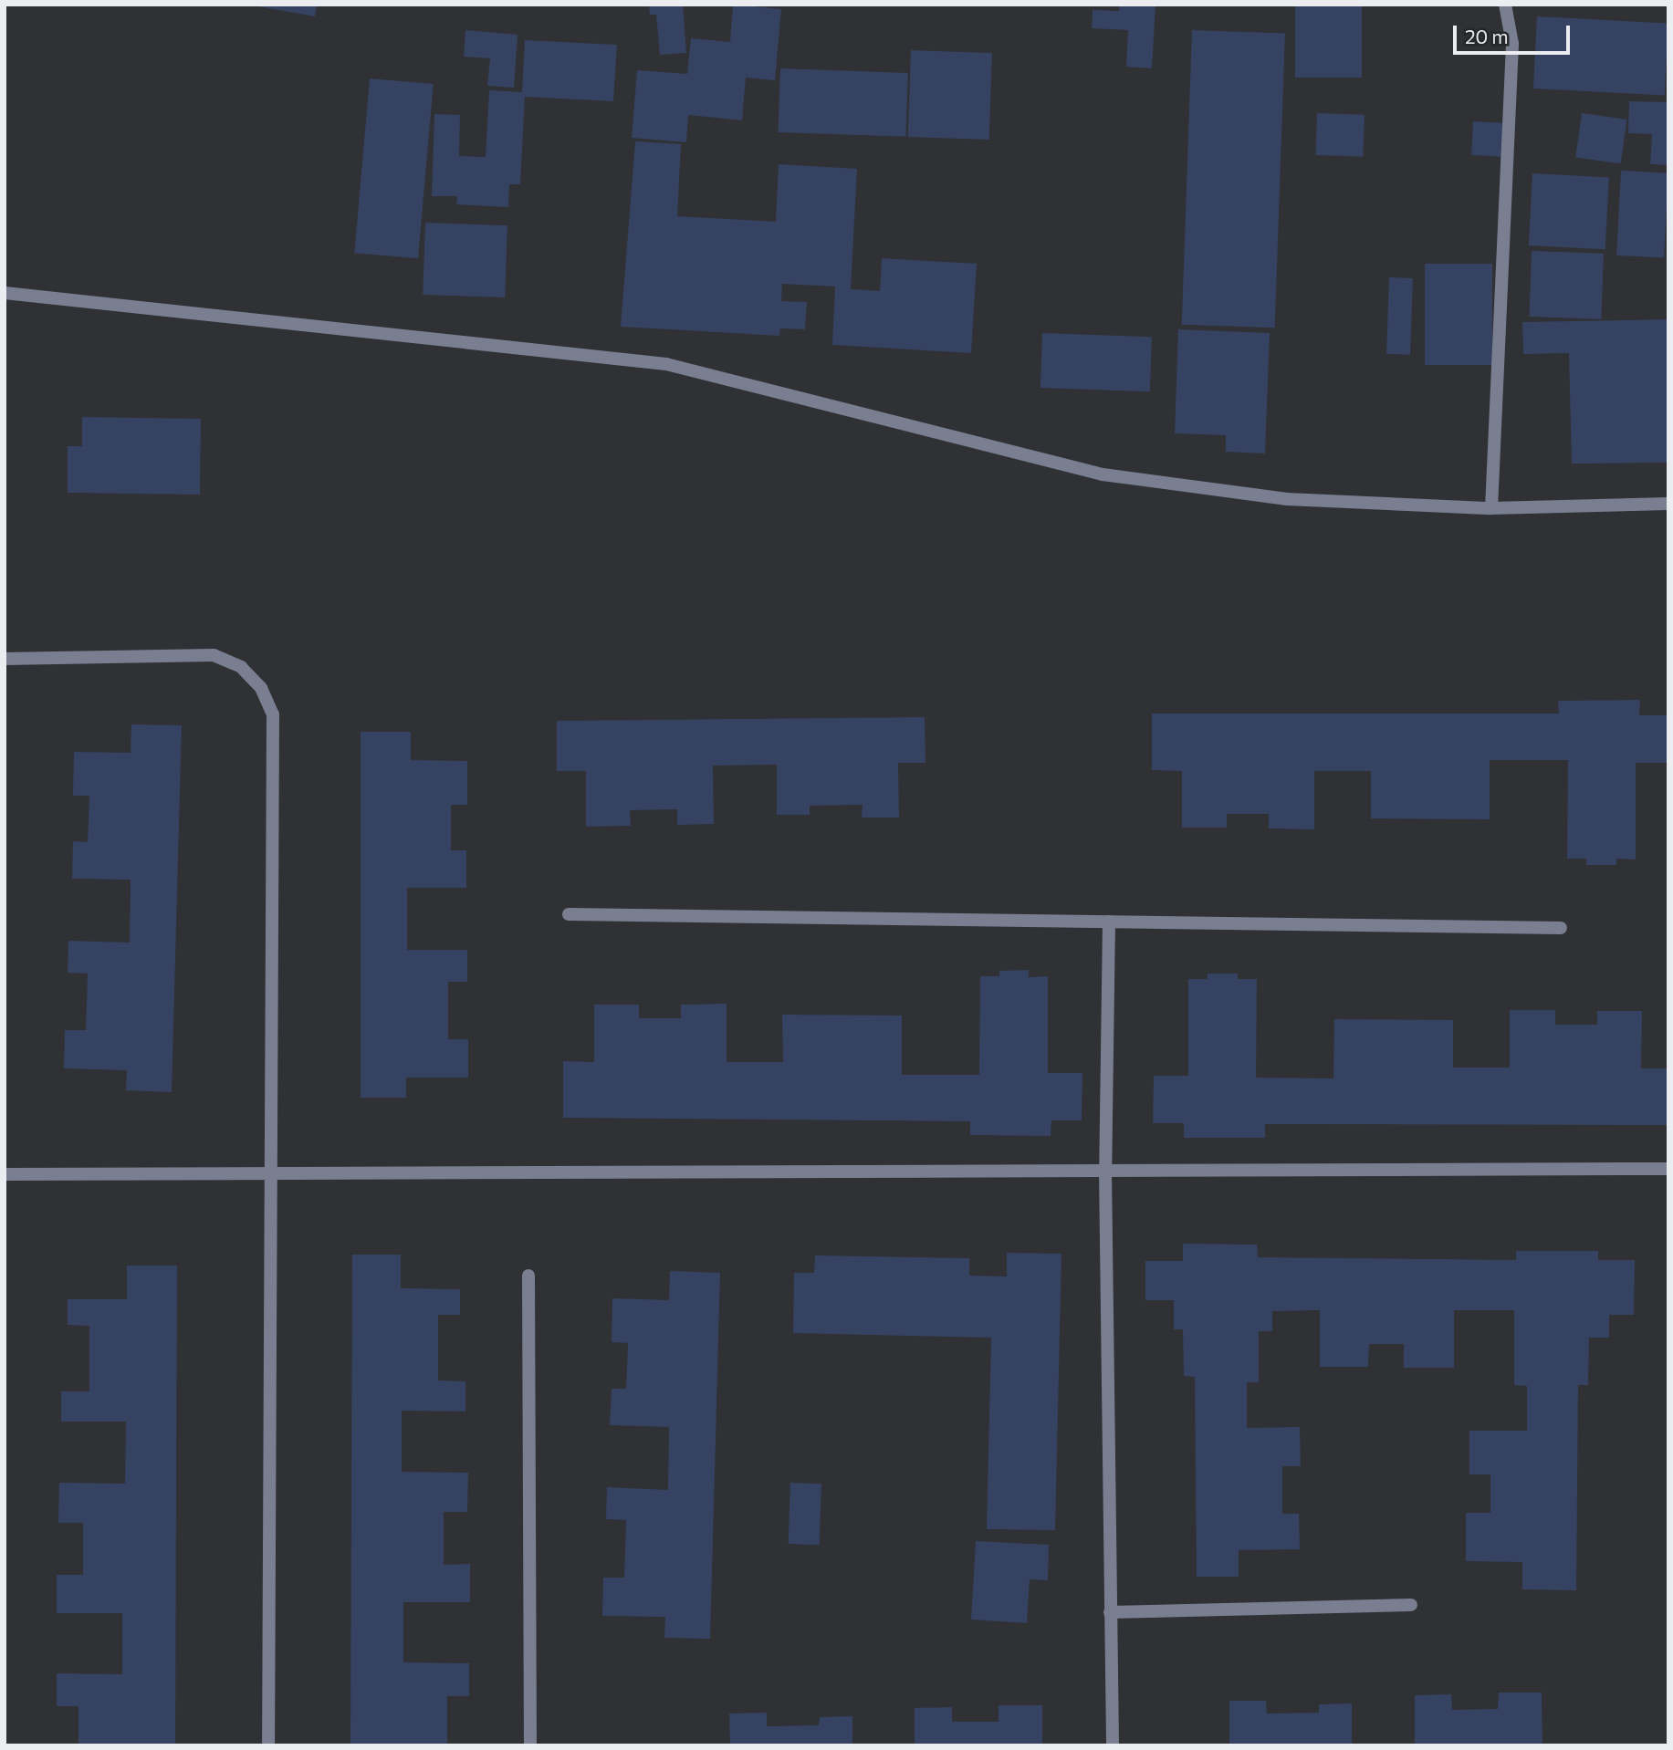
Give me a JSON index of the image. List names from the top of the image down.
{
  "scale_bar": "20 m"
}
